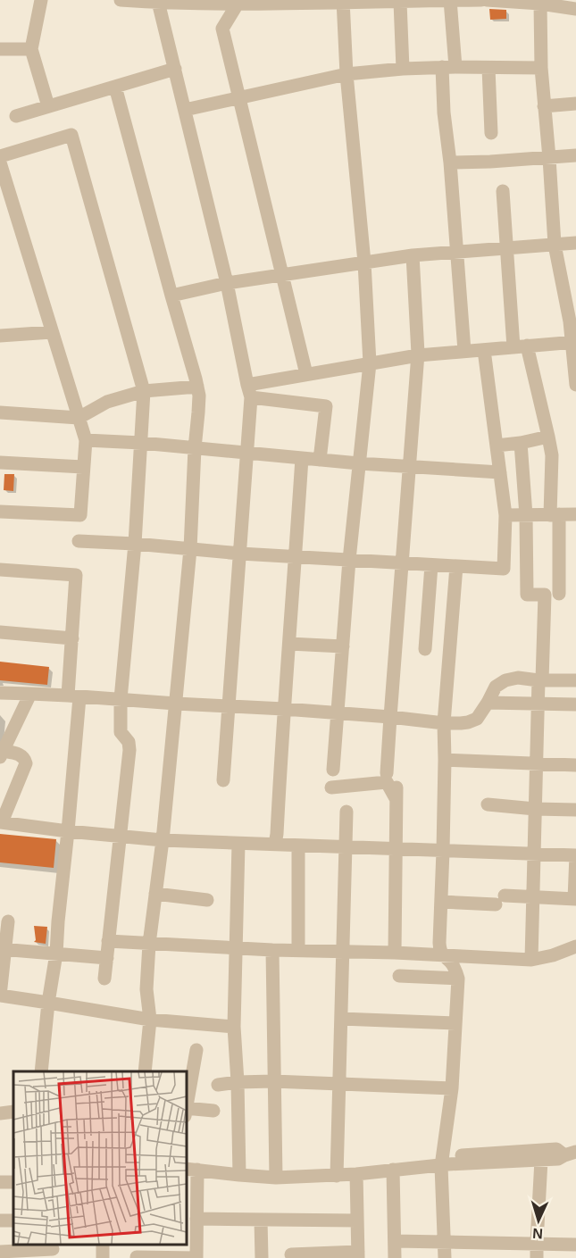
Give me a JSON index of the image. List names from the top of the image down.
{
  "north": "bottom"
}
